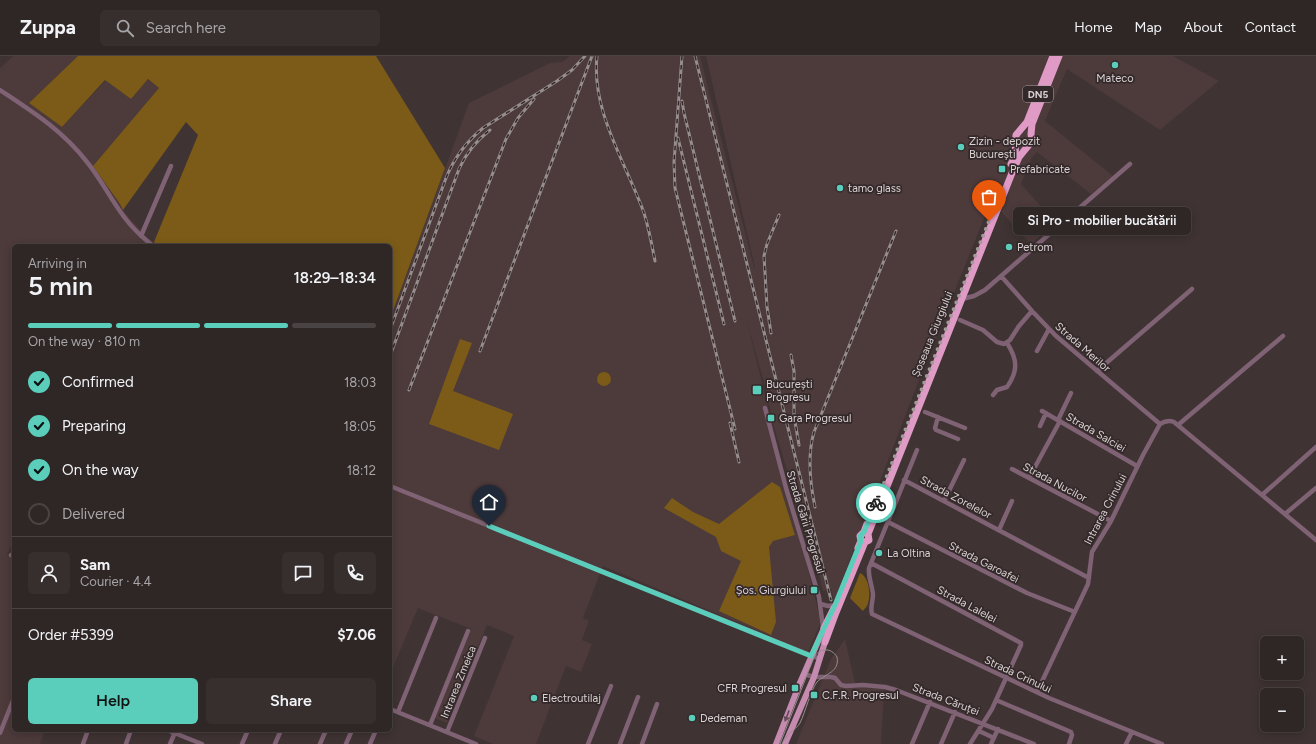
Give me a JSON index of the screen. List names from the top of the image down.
{
  "streets": {
    "highway": ["DN5", "Șoseaua Giurgiului"],
    "street": [
      "Strada Merilor",
      "Strada Salciei",
      "Strada Nucilor",
      "Strada Zorelelor",
      "Intrarea Crinului",
      "Strada Gării Progresul",
      "Strada Garoafei",
      "Strada Lalelei",
      "Strada Crinului",
      "Intrarea Zmeica",
      "Strada Căruței"
    ]
  },
  "crossings": [
    ["Șoseaua Giurgiului", "Strada Gării Progresul"],
    ["Șoseaua Giurgiului", "Strada Căruței"],
    ["Strada Merilor", "Intrarea Crinului"],
    ["Strada Salciei", "Intrarea Crinului"],
    ["Strada Nucilor", "Intrarea Crinului"],
    ["Strada Zorelelor", "Intrarea Crinului"],
    ["Intrarea Crinului", "Strada Garoafei"],
    ["Intrarea Crinului", "Strada Crinului"],
    ["Strada Lalelei", "Strada Crinului"]
  ],
  "places": {
    "other": [
      "Mateco",
      "Zizin - depozit București",
      "tamo glass",
      "Si Pro - mobilier bucătării",
      "Petrom",
      "La Oltina",
      "Electroutilaj",
      "Dedeman"
    ],
    "transit": [
      "Prefabricate",
      "București Progresu",
      "Gara Progresul",
      "Șos. Giurgiului",
      "CFR Progresul",
      "C.F.R. Progresul"
    ]
  },
  "page": {
    "header": "Zuppa",
    "search": "Search here",
    "nav": [
      "Home",
      "Map",
      "About",
      "Contact"
    ],
    "bubble": "Si Pro - mobilier bucătării",
    "heading": ["5 min", "Arriving in", "18:29–18:34"],
    "panel": [
      "Sam",
      "Courier · 4.4",
      "Order #5399",
      "$7.06"
    ],
    "bar": "On the way · 810 m",
    "list": [
      ["Confirmed", "18:03"],
      ["Preparing", "18:05"],
      ["On the way", "18:12"],
      "Delivered"
    ],
    "map_buttons": ["+", "−"],
    "buttons": ["Help", "Share"]
  }
}
